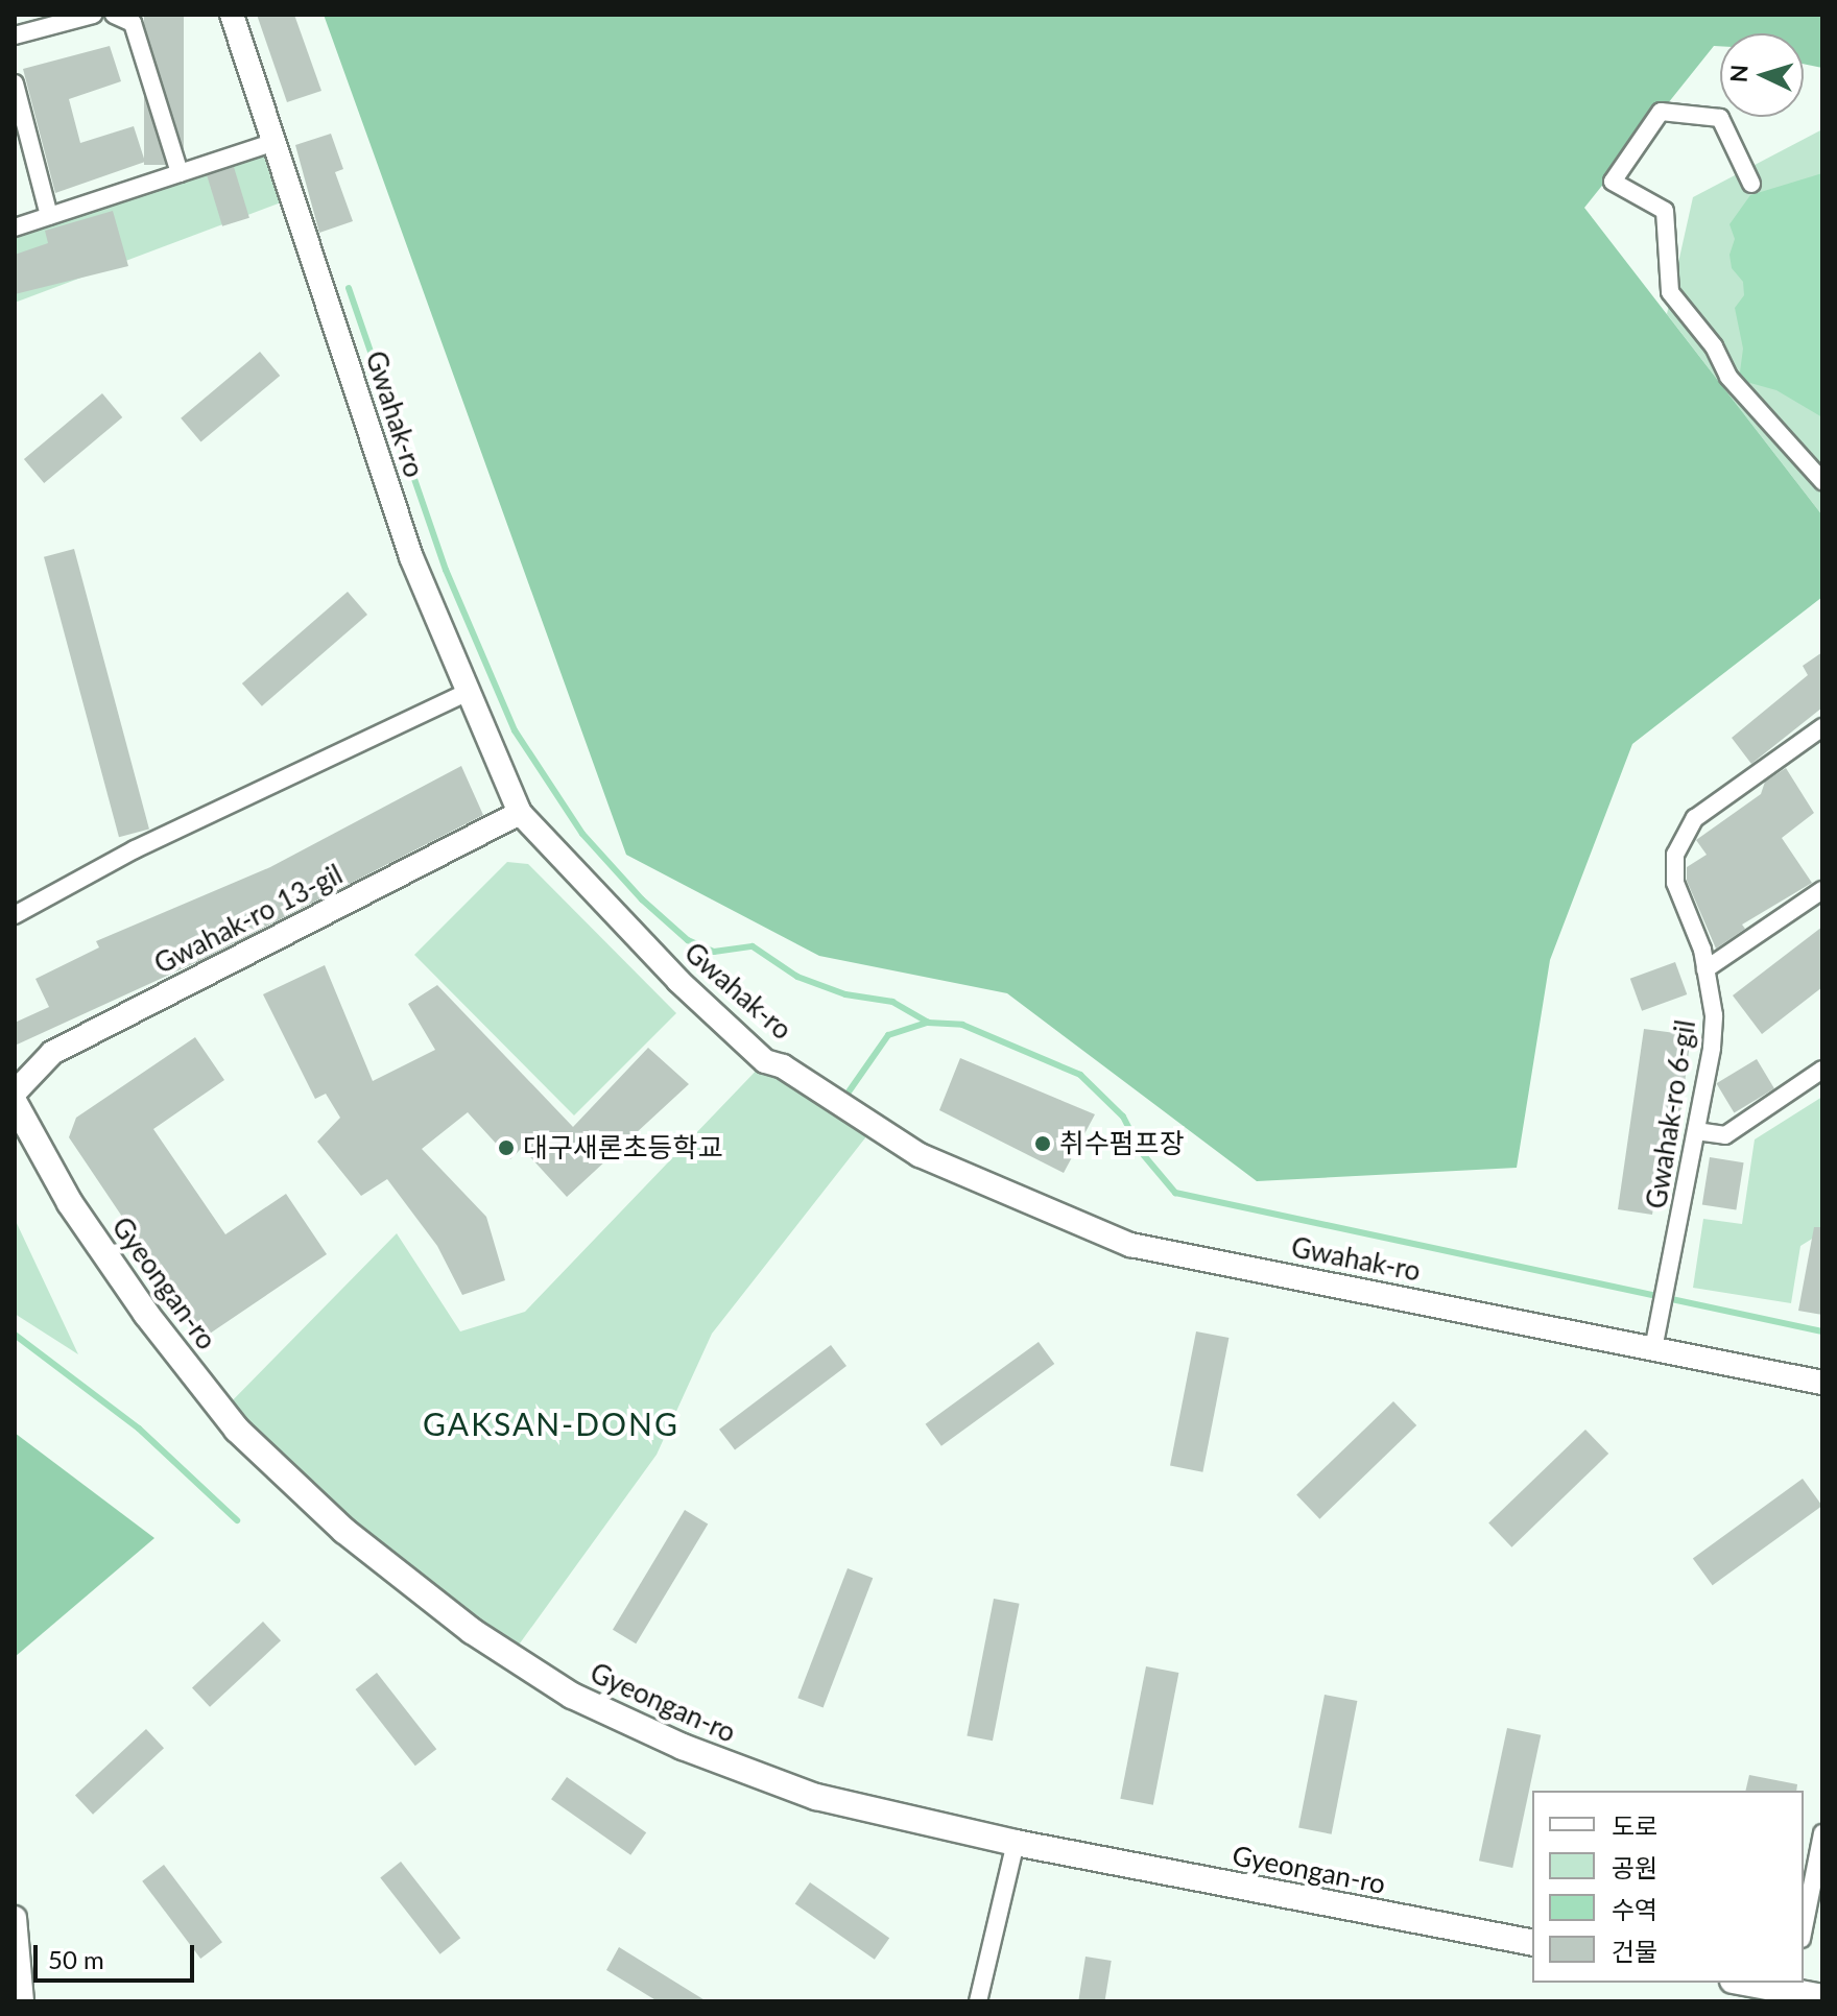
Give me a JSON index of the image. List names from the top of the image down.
{
  "streets": {
    "main road": ["Gyeongan-ro"],
    "street": ["Gwahak-ro", "Gwahak-ro 13-gil", "Gwahak-ro 6-gil"]
  },
  "crossings": [
    ["Gwahak-ro", "Gwahak-ro 13-gil"],
    ["Gwahak-ro", "Gwahak-ro 6-gil"]
  ],
  "districts": ["GAKSAN-DONG"],
  "places": ["취수펌프장", "대구새론초등학교"],
  "legend": [
    "도로",
    "공원",
    "수역",
    "건물"
  ],
  "scale_bar": "50 m",
  "north": "left"
}
